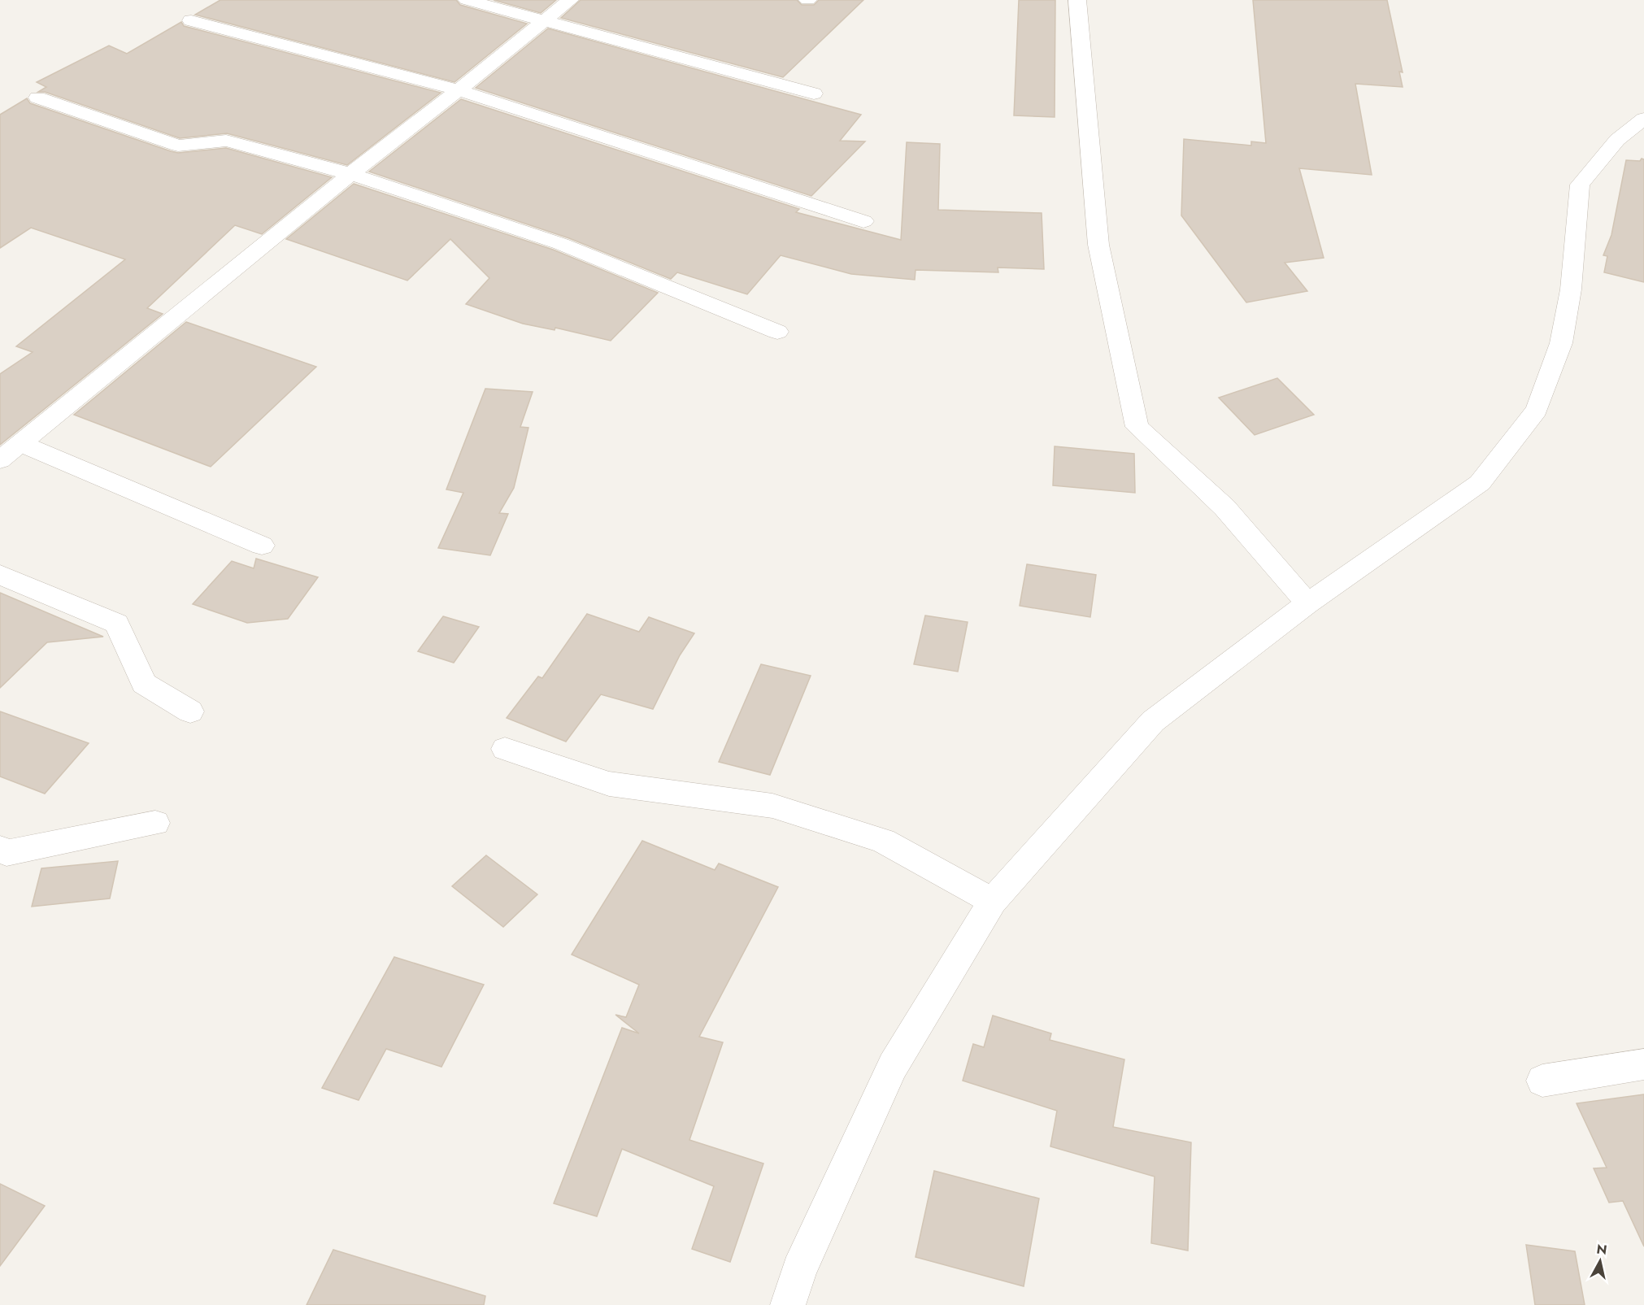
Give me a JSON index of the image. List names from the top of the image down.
{
  "north": "top"
}
